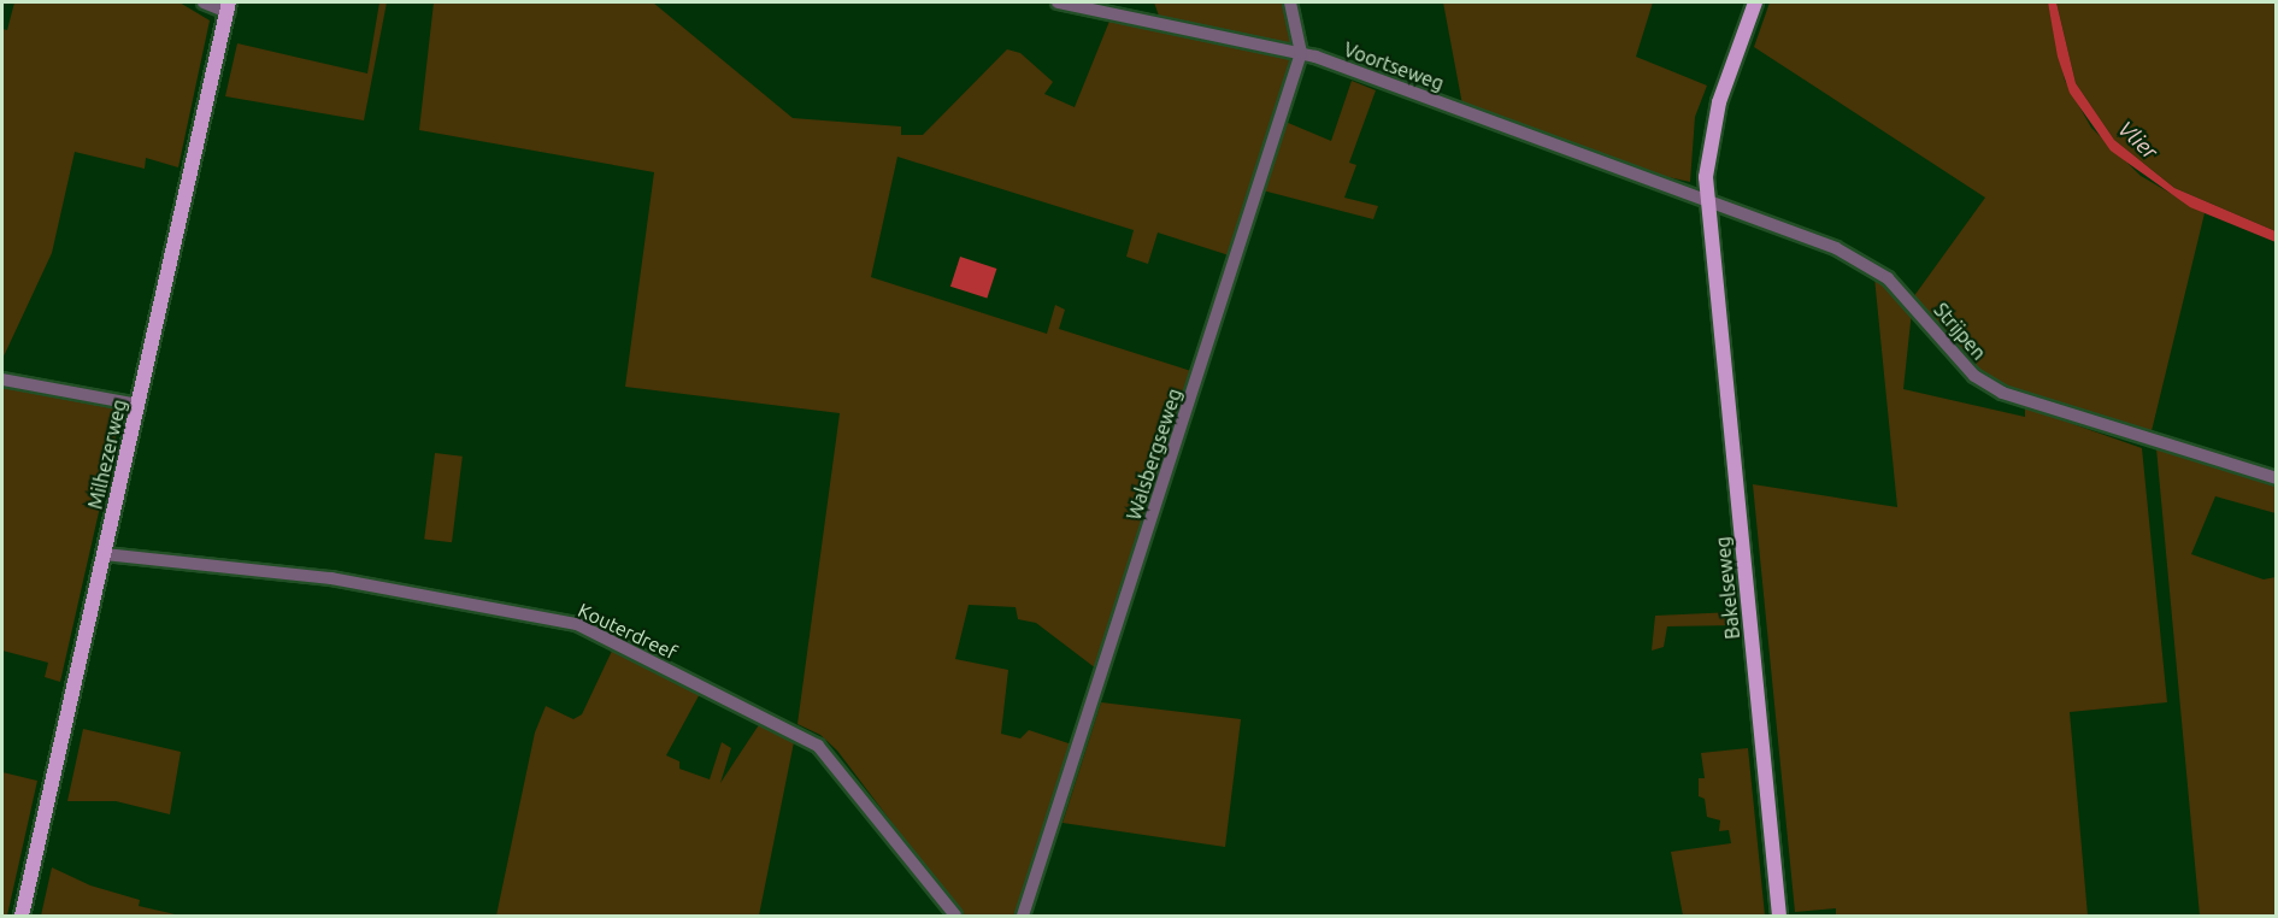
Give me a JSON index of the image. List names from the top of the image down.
{
  "streets": {
    "main road": ["Milhezerweg", "Bakelseweg"],
    "street": [
      "Voortseweg",
      "Strijpen",
      "Walsbergseweg",
      "Kouterdreef"
    ]
  },
  "crossings": [
    ["Voortseweg", "Strijpen"],
    ["Voortseweg", "Walsbergseweg"],
    ["Voortseweg", "Bakelseweg"],
    ["Strijpen", "Bakelseweg"],
    ["Milhezerweg", "Kouterdreef"]
  ],
  "water": ["Vlier"]
}
